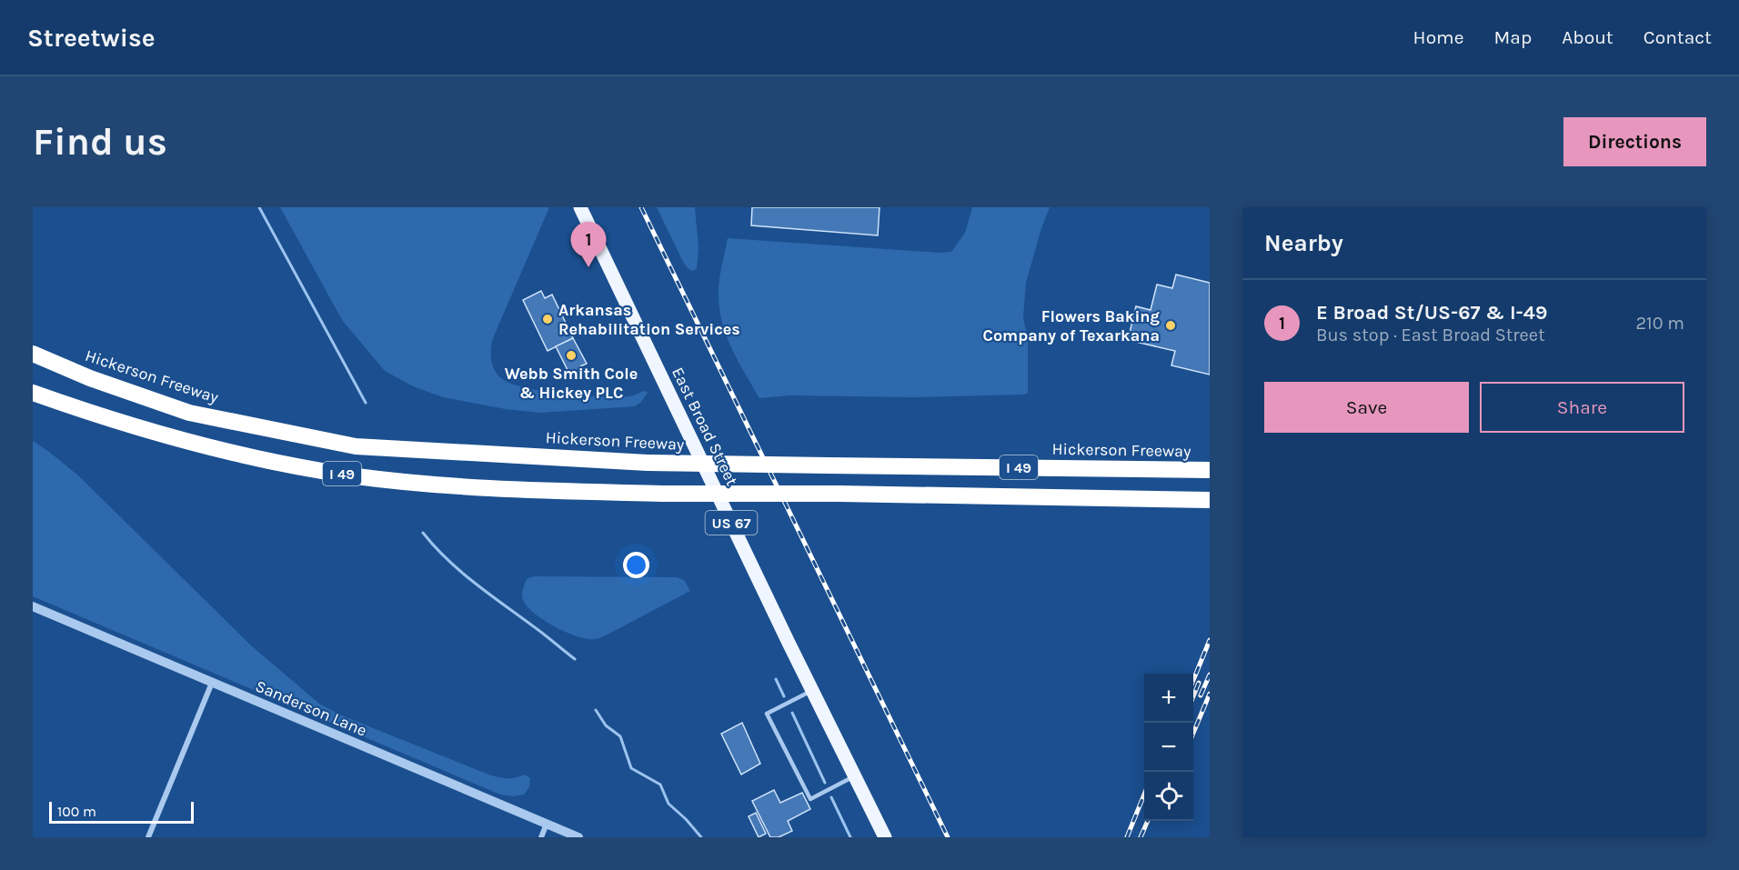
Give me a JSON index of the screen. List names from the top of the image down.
{
  "streets": {
    "highway": ["Hickerson Freeway", "I 49"],
    "main road": ["East Broad Street", "US 67"],
    "street": ["Sanderson Lane"]
  },
  "places": ["Arkansas Rehabilitation Services", "Flowers Baking Company of Texarkana", "Webb Smith Cole & Hickey PLC"],
  "scale_bar": "100 m",
  "page": {
    "header": "Streetwise",
    "nav": [
      "Home",
      "Map",
      "About",
      "Contact"
    ],
    "buttons": [
      "Directions",
      ["Save", "Share"]
    ],
    "title": "Find us",
    "heading": "Nearby",
    "pins": "1",
    "list": [
      {
        "mark": "1",
        "name": "E Broad St/US-67 & I-49",
        "note": "Bus stop · East Broad Street",
        "value": "210 m"
      }
    ],
    "map_buttons": ["+", "−"],
    "scale": "100 m"
  }
}
